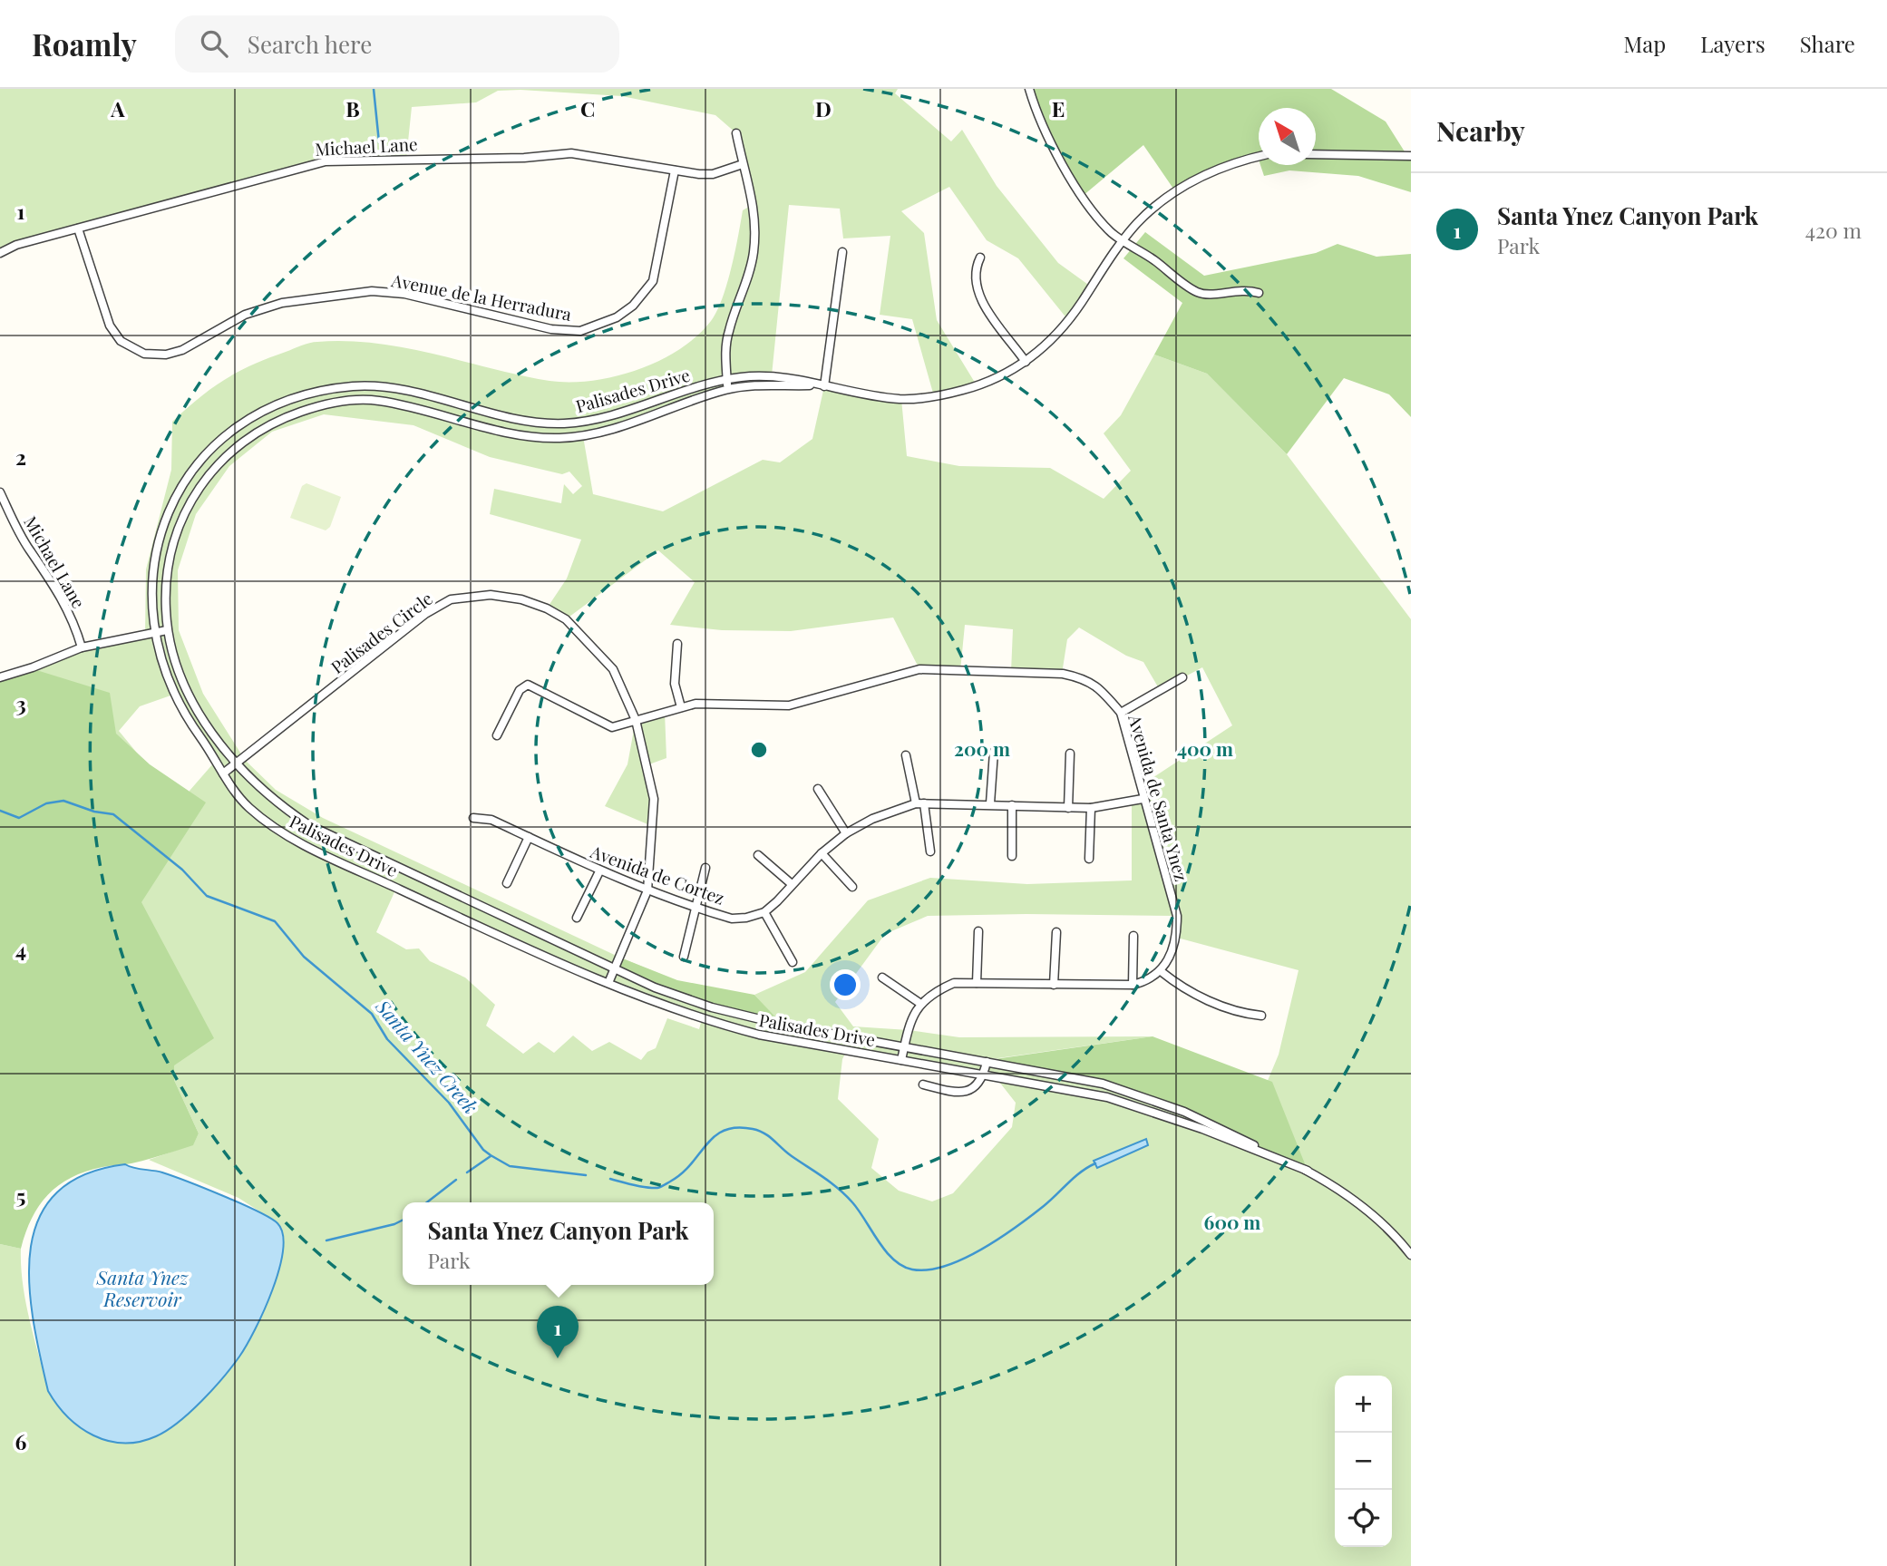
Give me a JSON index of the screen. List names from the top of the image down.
{
  "streets": {
    "street": [
      "Michael Lane",
      "Avenue de la Herradura",
      "Palisades Drive",
      "Palisades Circle",
      "Avenida de Santa Ynez",
      "Avenida de Cortez"
    ]
  },
  "crossings": [
    ["Michael Lane", "Avenue de la Herradura"],
    ["Palisades Drive", "Palisades Circle"],
    ["Palisades Circle", "Avenida de Santa Ynez"],
    ["Palisades Circle", "Avenida de Cortez"]
  ],
  "water": ["Santa Ynez Creek", "Santa Ynez Reservoir"],
  "north": "top left",
  "page": {
    "header": "Roamly",
    "search": "Search here",
    "nav": ["Map", "Layers", "Share"],
    "heading": "Nearby",
    "list": [
      {
        "mark": "1",
        "name": "Santa Ynez Canyon Park",
        "note": "Park",
        "value": "420 m"
      }
    ],
    "popup": ["Santa Ynez Canyon Park", "Park"],
    "pins": "1",
    "map_buttons": ["+", "−"]
  },
  "grid": {
    "columns": [
      "A",
      "B",
      "C",
      "D",
      "E"
    ],
    "rows": [
      "1",
      "2",
      "3",
      "4",
      "5",
      "6"
    ]
  },
  "rings": ["200 m", "400 m", "600 m"]
}
